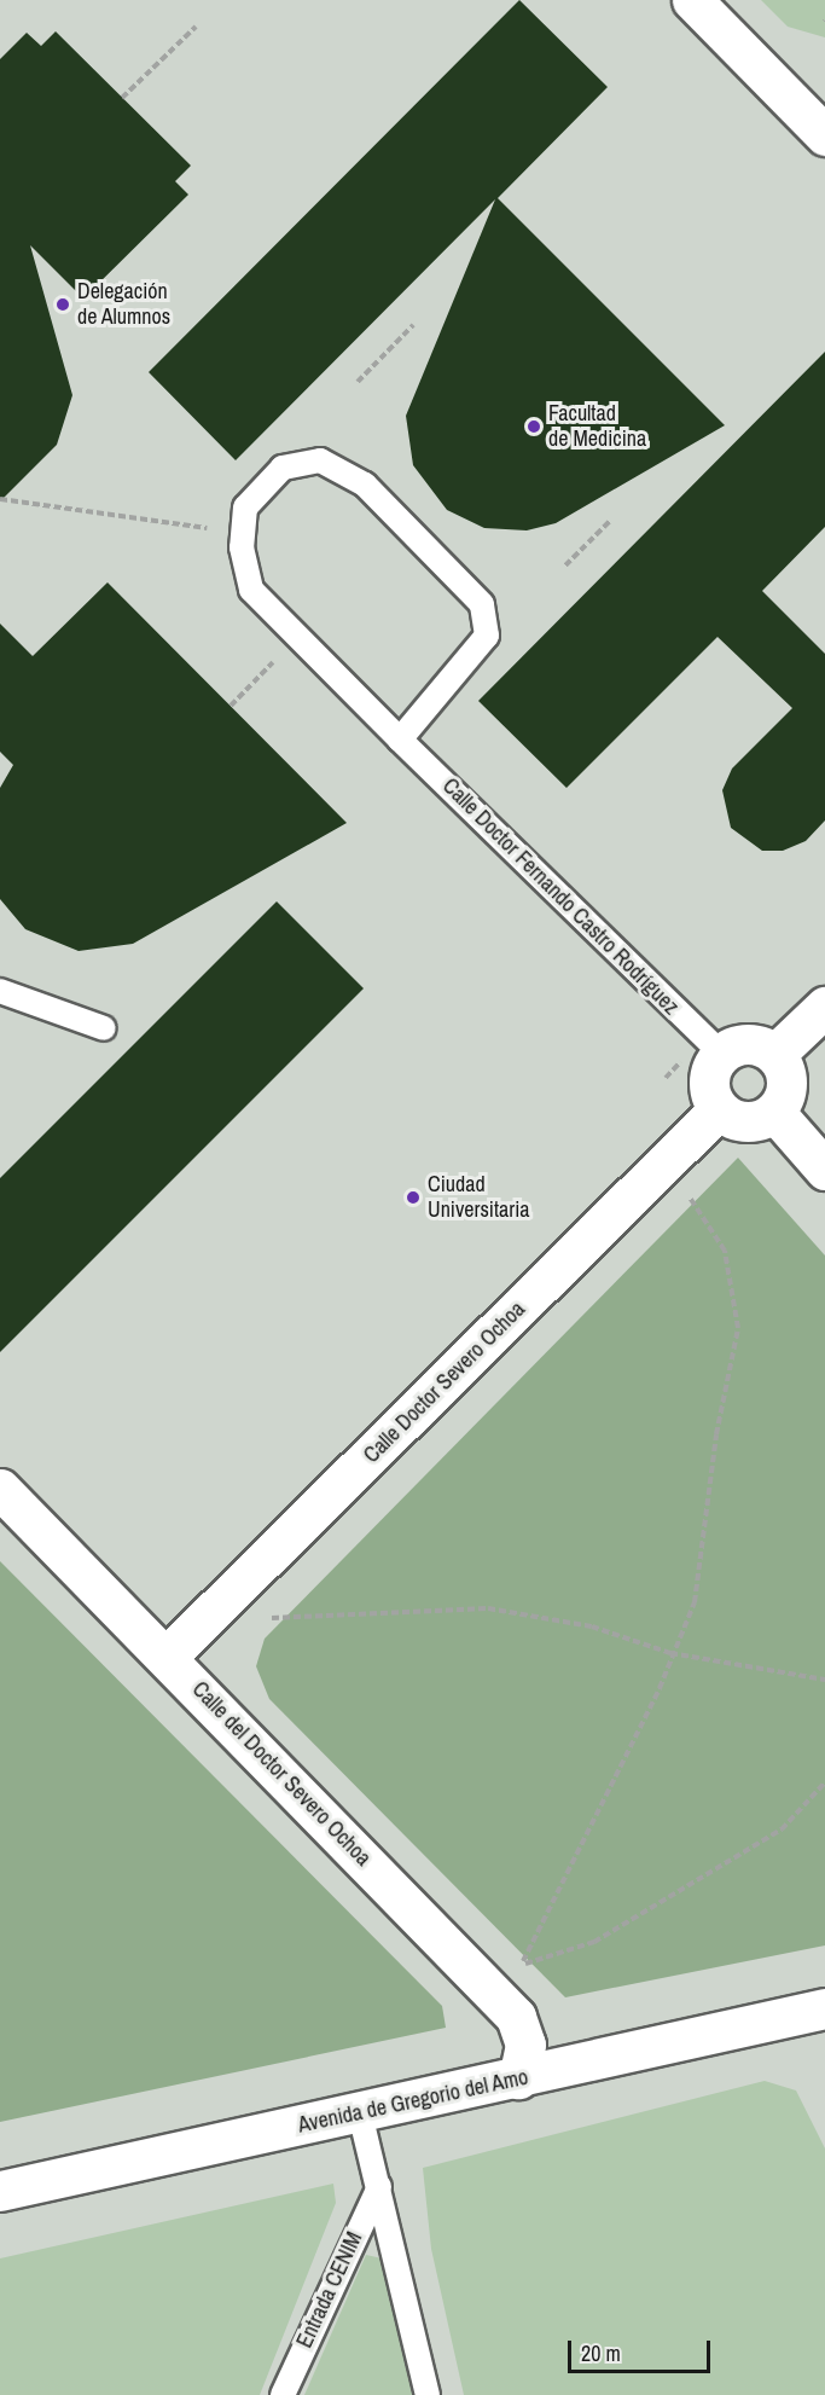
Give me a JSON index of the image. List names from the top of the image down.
{
  "streets": {
    "street": ["Calle Doctor Severo Ochoa", "Calle del Doctor Severo Ochoa", "Avenida de Gregorio del Amo"],
    "lane": ["Calle Doctor Fernando Castro Rodríguez", "Entrada CENIM"]
  },
  "crossings": [
    ["Calle Doctor Fernando Castro Rodríguez", "Calle Doctor Severo Ochoa"],
    ["Calle Doctor Severo Ochoa", "Calle del Doctor Severo Ochoa"],
    ["Calle del Doctor Severo Ochoa", "Avenida de Gregorio del Amo"],
    ["Avenida de Gregorio del Amo", "Entrada CENIM"]
  ],
  "places": ["Delegación de Alumnos", "Facultad de Medicina", "Ciudad Universitaria"],
  "scale_bar": "20 m"
}
